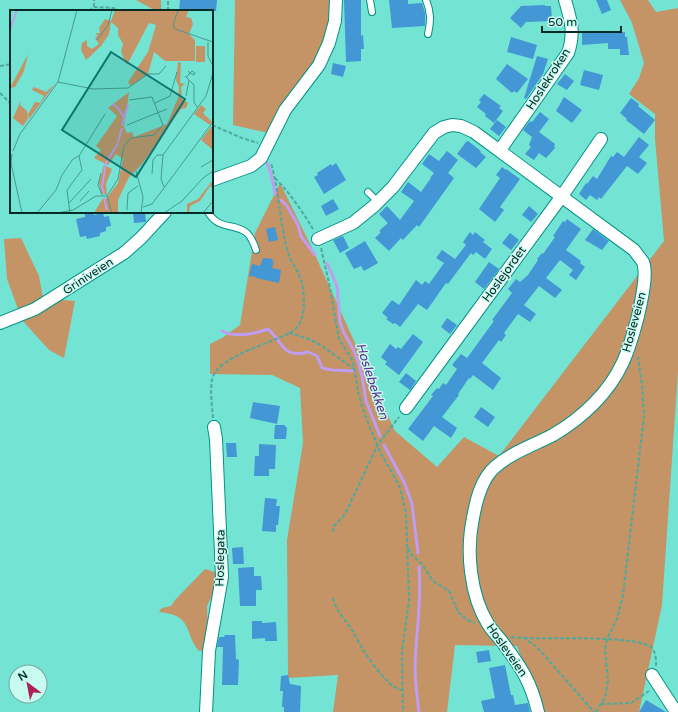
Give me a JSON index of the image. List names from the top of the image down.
{
  "streets": {
    "street": [
      "Hoslekroken",
      "Hoslejordet",
      "Griniveien",
      "Hosleveien",
      "Hoslegata"
    ]
  },
  "crossings": [
    ["Hoslekroken", "Hosleveien"],
    ["Hoslejordet", "Hosleveien"]
  ],
  "water": ["Hoslebekken"],
  "scale_bar": "50 m",
  "north": "top left"
}
